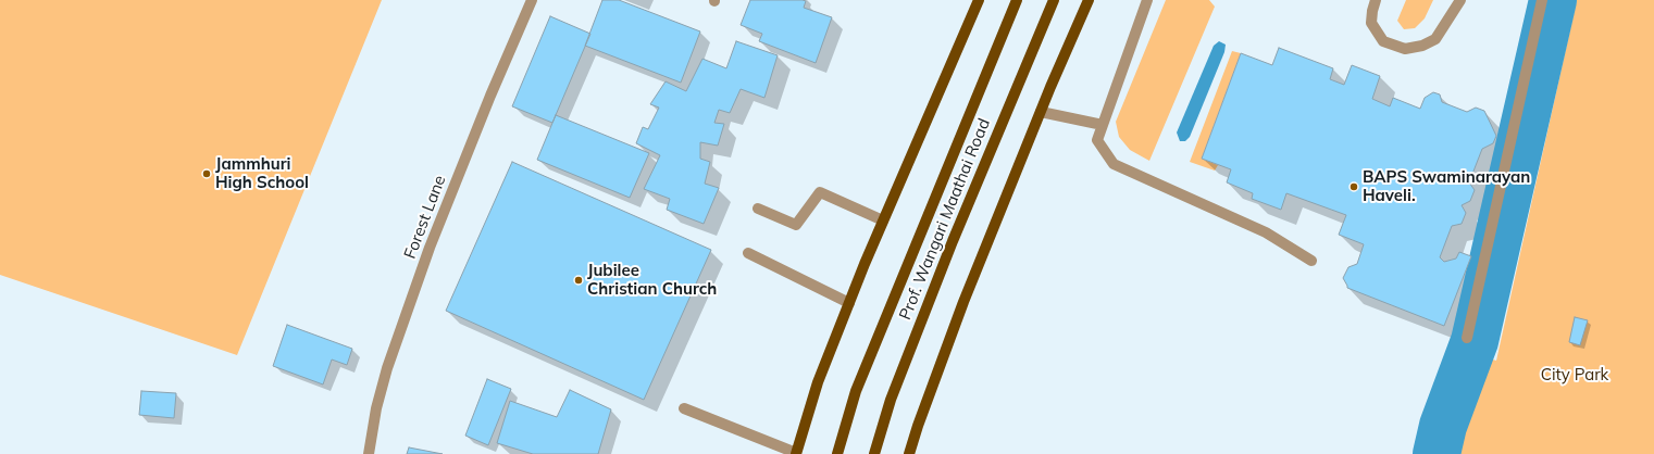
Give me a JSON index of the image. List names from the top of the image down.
{
  "streets": {
    "main road": ["Prof. Wangari Maathai Road"],
    "street": ["Forest Lane"]
  },
  "parks": ["City Park"],
  "places": ["Jammhuri High School", "BAPS Swaminarayan Haveli.", "Jubilee Christian Church"]
}
